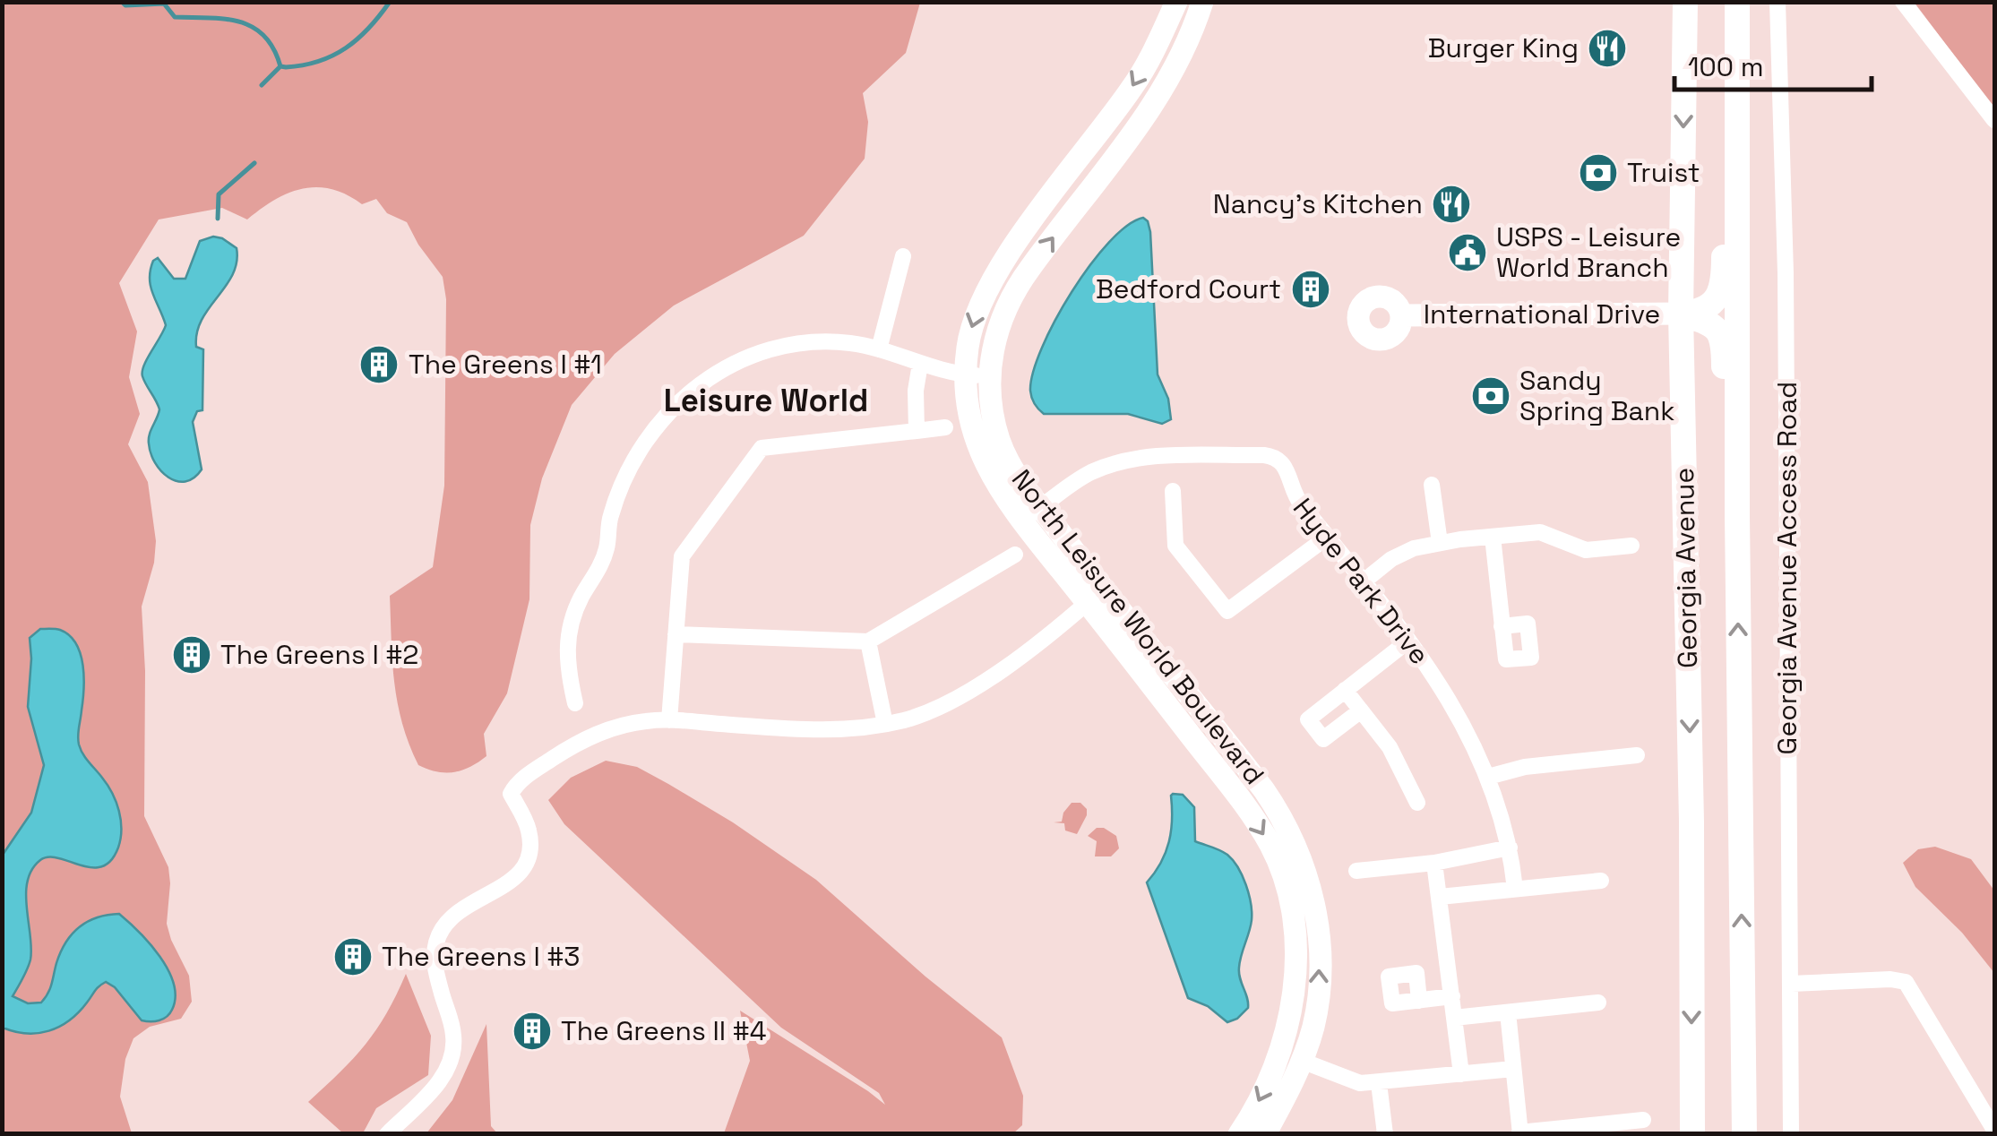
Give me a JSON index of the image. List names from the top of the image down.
{
  "streets": {
    "main road": ["Georgia Avenue"],
    "street": [
      "International Drive",
      "Georgia Avenue Access Road",
      "Hyde Park Drive",
      "North Leisure World Boulevard"
    ]
  },
  "crossings": [
    ["International Drive", "Georgia Avenue"],
    ["Hyde Park Drive", "North Leisure World Boulevard"]
  ],
  "districts": ["Leisure World"],
  "places": {
    "restaurant": ["Burger King", "Nancy's Kitchen"],
    "bank": ["Truist", "Sandy Spring Bank"],
    "public building": ["USPS - Leisure World Branch"],
    "building": [
      "Bedford Court",
      "The Greens I #1",
      "The Greens I #2",
      "The Greens I #3",
      "The Greens II #4"
    ]
  },
  "scale_bar": "100 m"
}
